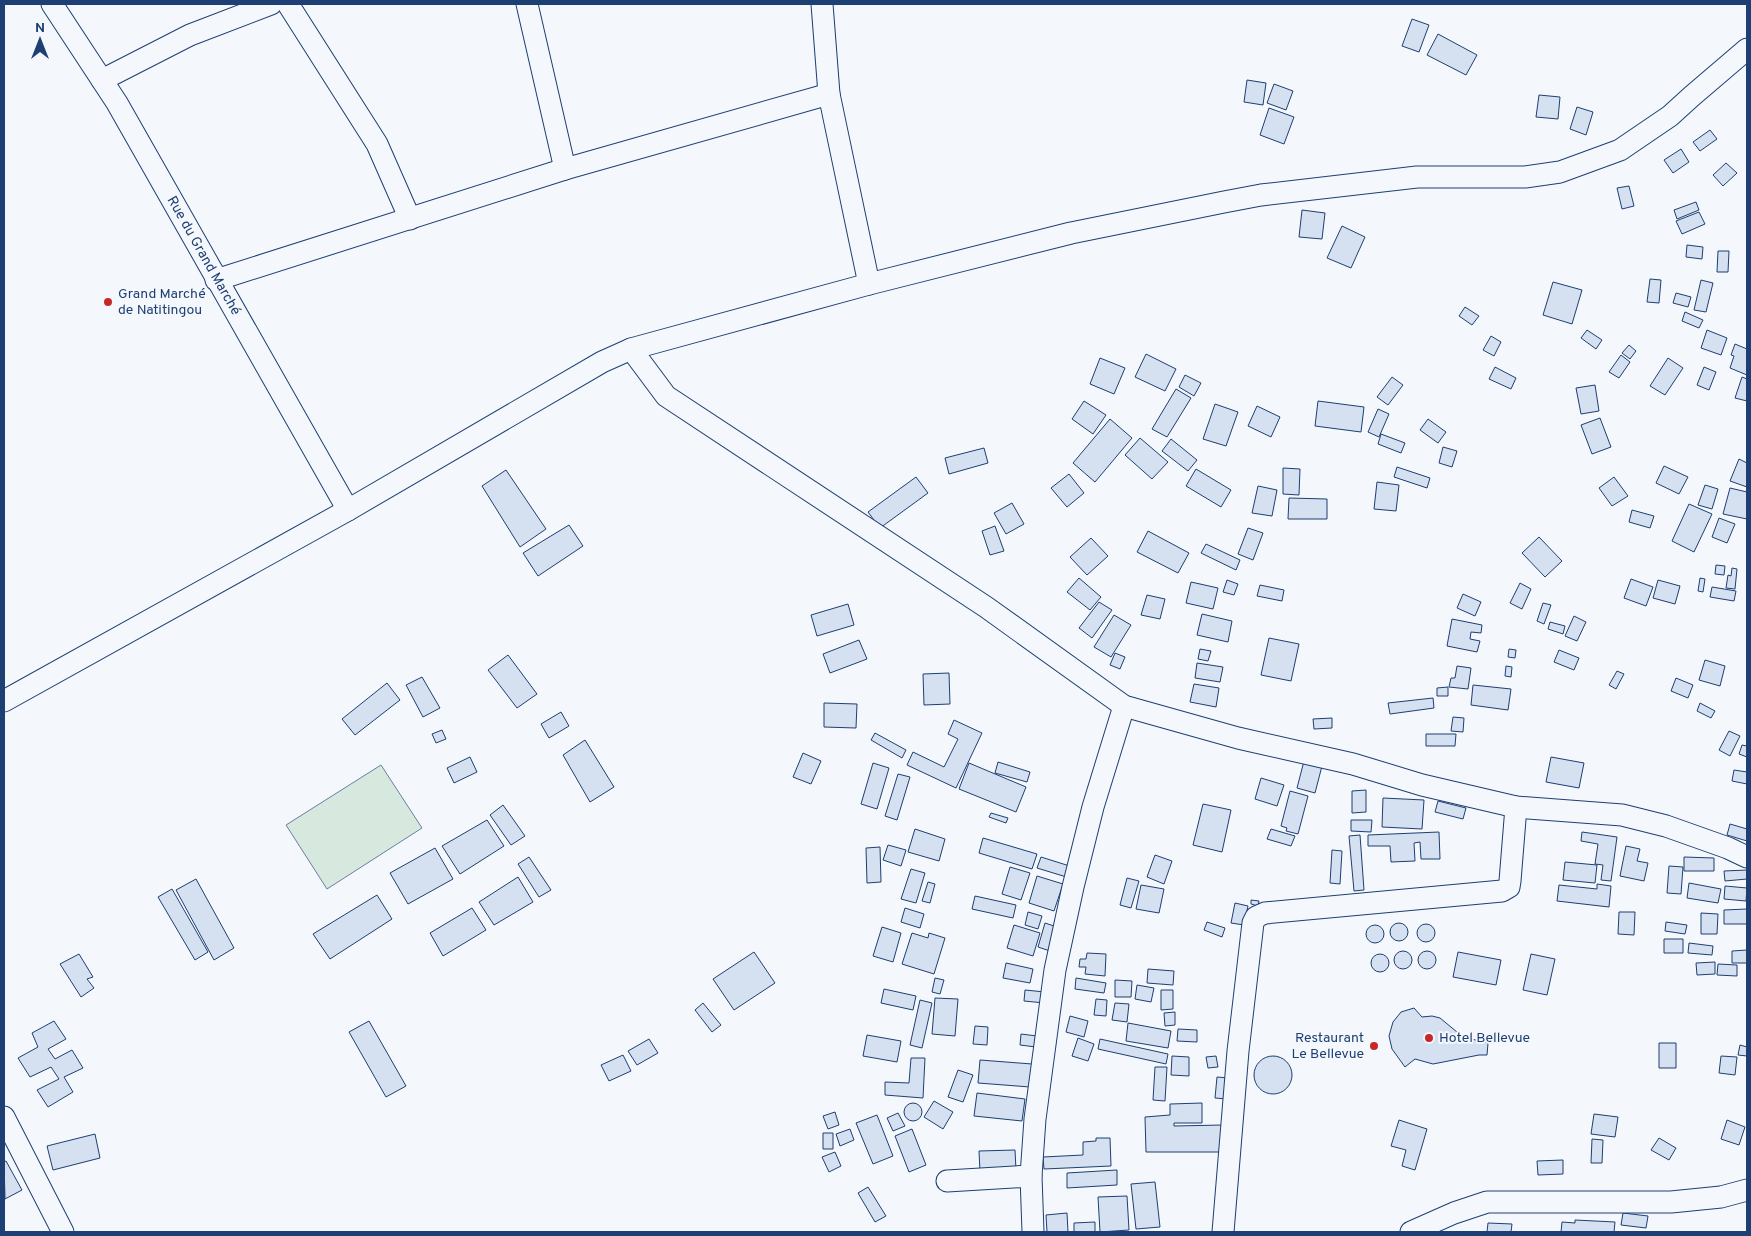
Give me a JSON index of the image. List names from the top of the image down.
{
  "streets": {
    "street": ["Rue du Grand Marché"]
  },
  "places": ["Grand Marché de Natitingou", "Hotel Bellevue", "Restaurant Le Bellevue"],
  "north": "top"
}
